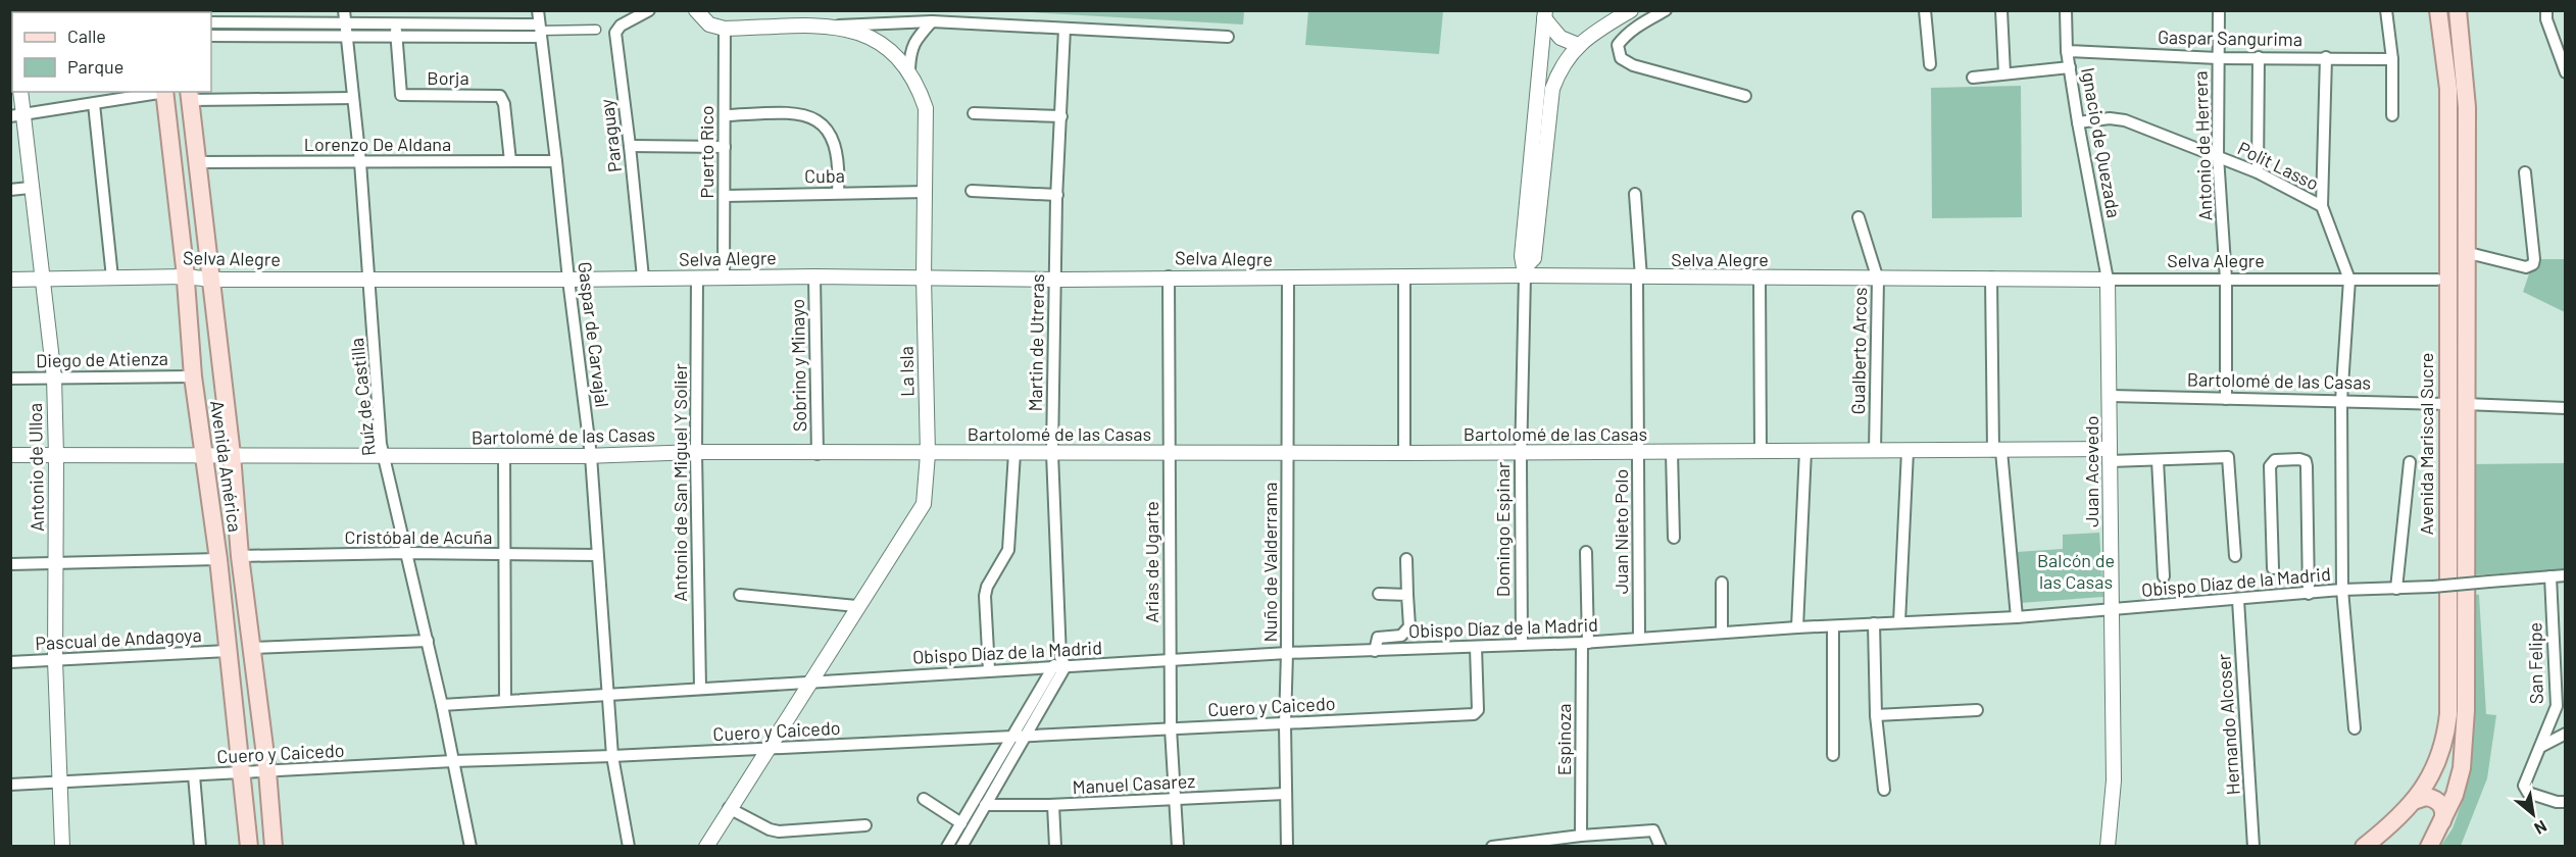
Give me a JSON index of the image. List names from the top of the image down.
{
  "streets": {
    "main road": ["Avenida Mariscal Sucre", "Avenida América"],
    "street": [
      "Gaspar Sangurima",
      "Borja",
      "Paraguay",
      "Ignacio de Quezada",
      "Lorenzo De Aldana",
      "Antonio de Herrera",
      "Puerto Rico",
      "Polit Lasso",
      "Cuba",
      "Selva Alegre",
      "Gaspar de Carvajal",
      "Martin de Utreras",
      "Gualberto Arcos",
      "Diego de Atienza",
      "Sobrino y Minayo",
      "La Isla",
      "Bartolomé de las Casas",
      "Ruíz de Castilla",
      "Antonio de Ulloa",
      "Juan Acevedo",
      "Antonio de San Miguel Y Solier",
      "Domingo Espinar",
      "Juan Nieto Polo",
      "Cristóbal de Acuña",
      "Arias de Ugarte",
      "Nuño de Valderrama",
      "Obispo Díaz de la Madrid",
      "Pascual de Andagoya",
      "San Felipe",
      "Cuero y Caicedo",
      "Hernando Alcoser",
      "Espinoza",
      "Manuel Casarez"
    ]
  },
  "crossings": [
    ["Gaspar Sangurima", "Ignacio de Quezada"],
    ["Gaspar Sangurima", "Antonio de Herrera"],
    ["Gaspar Sangurima", "Polit Lasso"],
    ["Borja", "Lorenzo De Aldana"],
    ["Paraguay", "Selva Alegre"],
    ["Ignacio de Quezada", "Polit Lasso"],
    ["Ignacio de Quezada", "Selva Alegre"],
    ["Ignacio de Quezada", "Juan Acevedo"],
    ["Lorenzo De Aldana", "Gaspar de Carvajal"],
    ["Lorenzo De Aldana", "Ruíz de Castilla"],
    ["Lorenzo De Aldana", "Avenida América"],
    ["Antonio de Herrera", "Polit Lasso"],
    ["Antonio de Herrera", "Selva Alegre"],
    ["Puerto Rico", "Cuba"],
    ["Puerto Rico", "Selva Alegre"],
    ["Puerto Rico", "La Isla"],
    ["Polit Lasso", "Selva Alegre"],
    ["Cuba", "La Isla"],
    ["Selva Alegre", "Gaspar de Carvajal"],
    ["Selva Alegre", "Martin de Utreras"],
    ["Selva Alegre", "Gualberto Arcos"],
    ["Selva Alegre", "Sobrino y Minayo"],
    ["Selva Alegre", "La Isla"],
    ["Selva Alegre", "Ruíz de Castilla"],
    ["Selva Alegre", "Avenida América"],
    ["Selva Alegre", "Antonio de Ulloa"],
    ["Selva Alegre", "Juan Acevedo"],
    ["Selva Alegre", "Antonio de San Miguel Y Solier"],
    ["Selva Alegre", "Domingo Espinar"],
    ["Selva Alegre", "Juan Nieto Polo"],
    ["Selva Alegre", "Arias de Ugarte"],
    ["Selva Alegre", "Nuño de Valderrama"],
    ["Gaspar de Carvajal", "Bartolomé de las Casas"],
    ["Gaspar de Carvajal", "Cristóbal de Acuña"],
    ["Gaspar de Carvajal", "Obispo Díaz de la Madrid"],
    ["Gaspar de Carvajal", "Cuero y Caicedo"],
    ["Martin de Utreras", "Bartolomé de las Casas"],
    ["Martin de Utreras", "Obispo Díaz de la Madrid"],
    ["Gualberto Arcos", "Bartolomé de las Casas"],
    ["Diego de Atienza", "Avenida América"],
    ["Diego de Atienza", "Antonio de Ulloa"],
    ["Sobrino y Minayo", "Bartolomé de las Casas"],
    ["La Isla", "Bartolomé de las Casas"],
    ["La Isla", "Obispo Díaz de la Madrid"],
    ["La Isla", "Cuero y Caicedo"],
    ["Bartolomé de las Casas", "Ruíz de Castilla"],
    ["Bartolomé de las Casas", "Avenida Mariscal Sucre"],
    ["Bartolomé de las Casas", "Avenida América"],
    ["Bartolomé de las Casas", "Antonio de Ulloa"],
    ["Bartolomé de las Casas", "Juan Acevedo"],
    ["Bartolomé de las Casas", "Antonio de San Miguel Y Solier"],
    ["Bartolomé de las Casas", "Domingo Espinar"],
    ["Bartolomé de las Casas", "Juan Nieto Polo"],
    ["Bartolomé de las Casas", "Arias de Ugarte"],
    ["Bartolomé de las Casas", "Nuño de Valderrama"],
    ["Ruíz de Castilla", "Cristóbal de Acuña"],
    ["Ruíz de Castilla", "Obispo Díaz de la Madrid"],
    ["Ruíz de Castilla", "Cuero y Caicedo"],
    ["Avenida América", "Cristóbal de Acuña"],
    ["Avenida América", "Pascual de Andagoya"],
    ["Avenida América", "Cuero y Caicedo"],
    ["Antonio de Ulloa", "Pascual de Andagoya"],
    ["Antonio de Ulloa", "Cuero y Caicedo"],
    ["Juan Acevedo", "Obispo Díaz de la Madrid"],
    ["Antonio de San Miguel Y Solier", "Obispo Díaz de la Madrid"],
    ["Domingo Espinar", "Obispo Díaz de la Madrid"],
    ["Juan Nieto Polo", "Obispo Díaz de la Madrid"],
    ["Arias de Ugarte", "Obispo Díaz de la Madrid"],
    ["Arias de Ugarte", "Cuero y Caicedo"],
    ["Arias de Ugarte", "Manuel Casarez"],
    ["Nuño de Valderrama", "Obispo Díaz de la Madrid"],
    ["Nuño de Valderrama", "Cuero y Caicedo"],
    ["Nuño de Valderrama", "Manuel Casarez"],
    ["Obispo Díaz de la Madrid", "San Felipe"],
    ["Obispo Díaz de la Madrid", "Cuero y Caicedo"],
    ["Obispo Díaz de la Madrid", "Hernando Alcoser"],
    ["Obispo Díaz de la Madrid", "Espinoza"]
  ],
  "parks": ["Balcón de las Casas"],
  "legend": ["Calle", "Parque"],
  "north": "bottom right"
}
